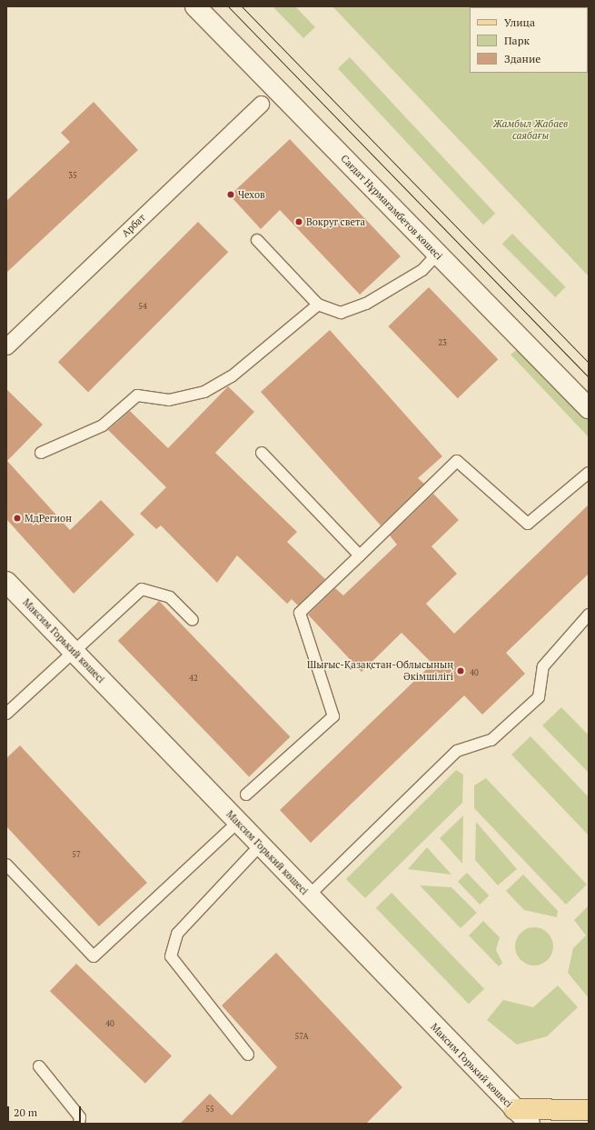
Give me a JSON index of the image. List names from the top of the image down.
{
  "streets": {
    "street": ["Сағдат Нұрмағамбетов көшесі", "Арбат", "Максим Горький көшесі"]
  },
  "parks": ["Жамбыл Жабаев саябағы"],
  "places": [
    "Чехов",
    "Вокруг света",
    "МдРегион",
    "Шығыс-Қазақстан-Облысының Әкімшілігі"
  ],
  "house_numbers": [
    "35",
    "54",
    "23",
    "40",
    "42",
    "57",
    "40",
    "57А",
    "55"
  ],
  "legend": ["Улица", "Парк", "Здание"],
  "scale_bar": "20 m"
}
